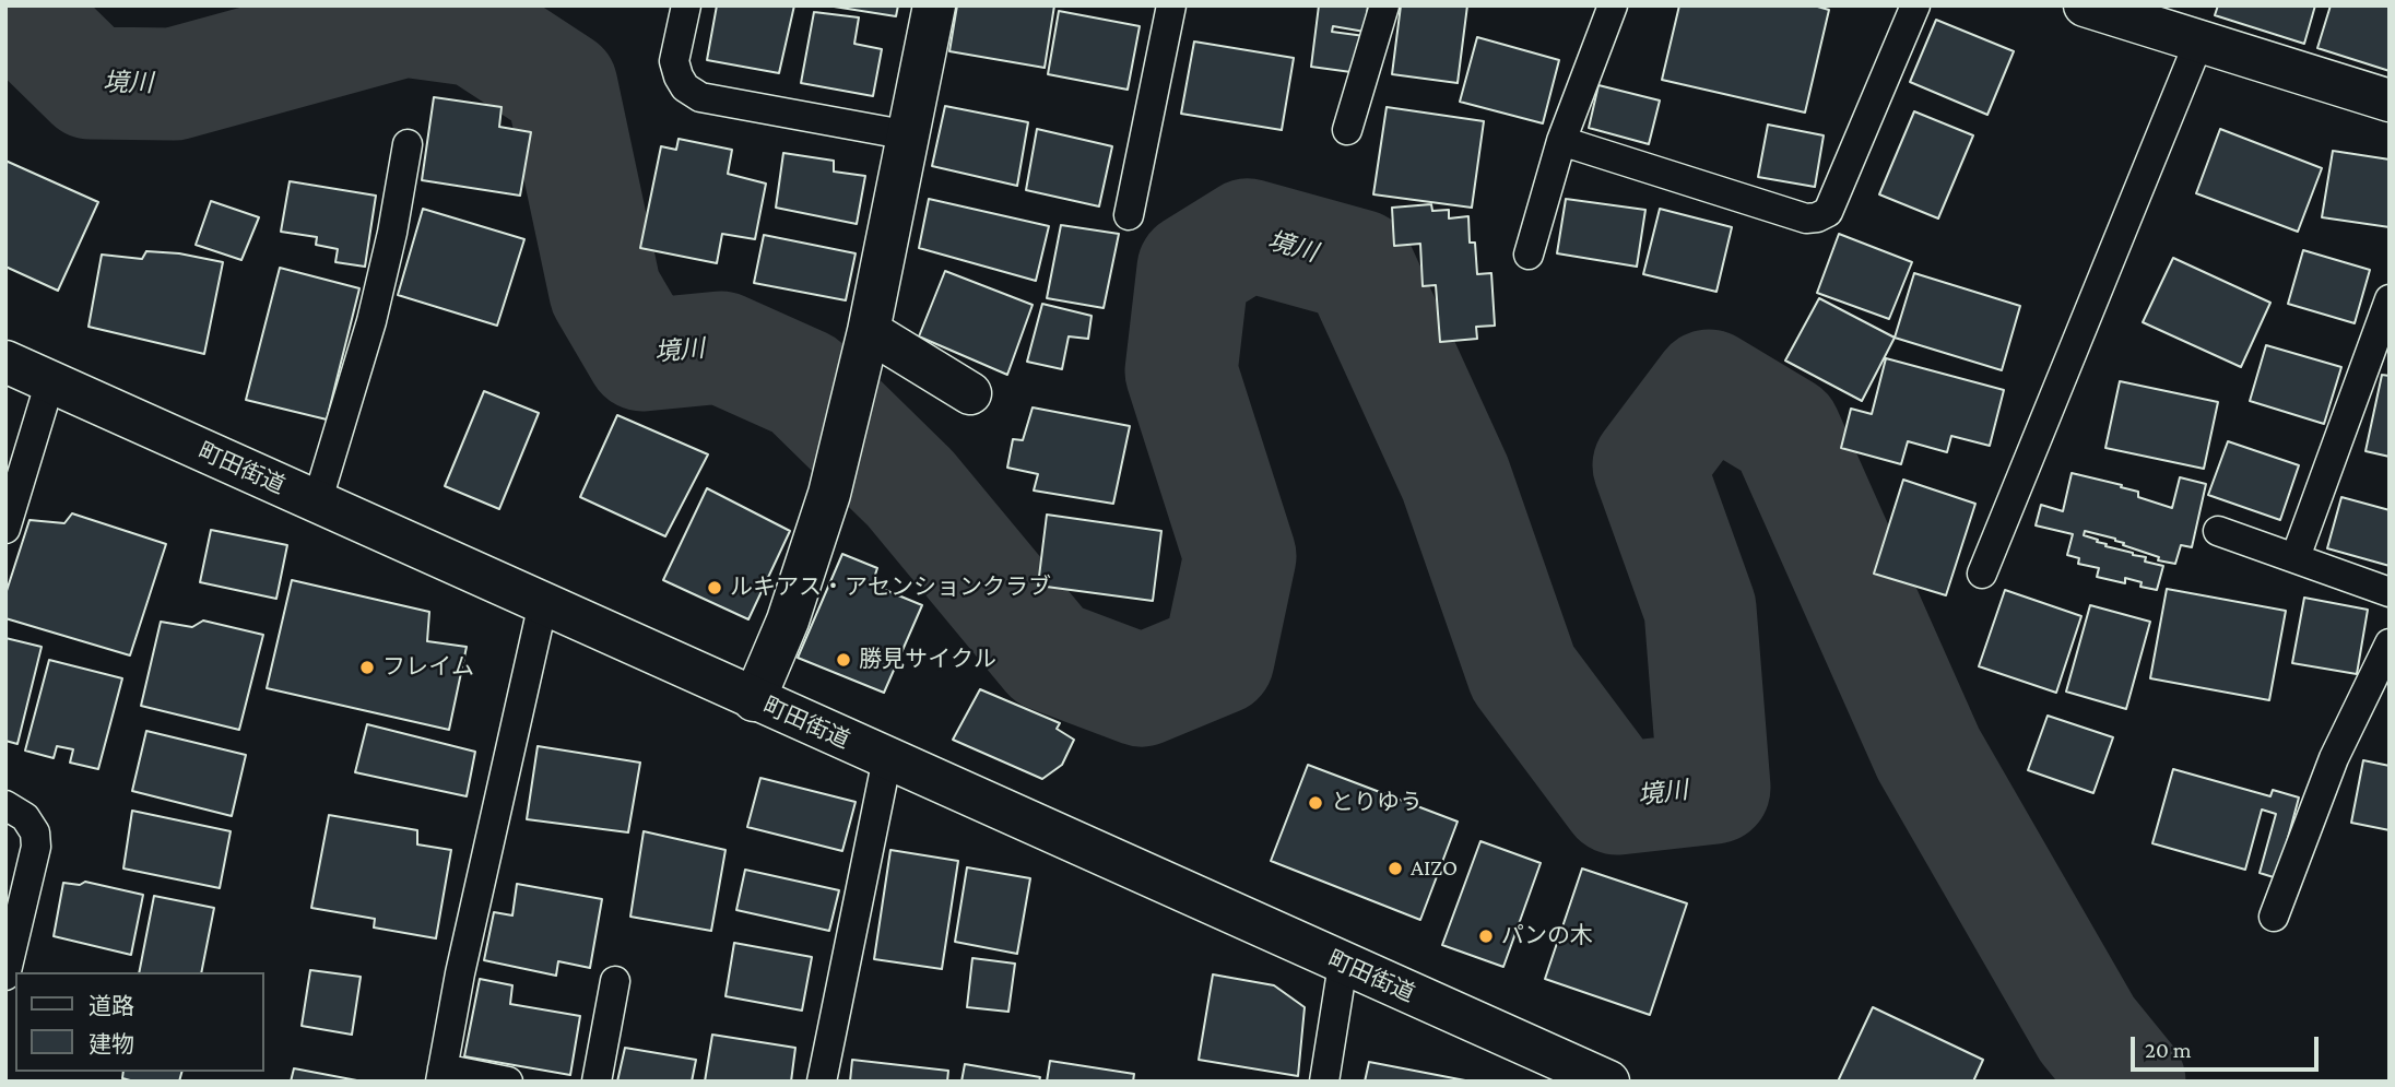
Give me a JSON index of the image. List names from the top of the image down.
{
  "streets": {
    "main road": ["町田街道"]
  },
  "water": ["境川"],
  "places": [
    "ルキアス・アセンションクラブ",
    "勝見サイクル",
    "フレイム",
    "とりゆう",
    "AIZO",
    "パンの木"
  ],
  "legend": ["道路", "建物"],
  "scale_bar": "20 m"
}
